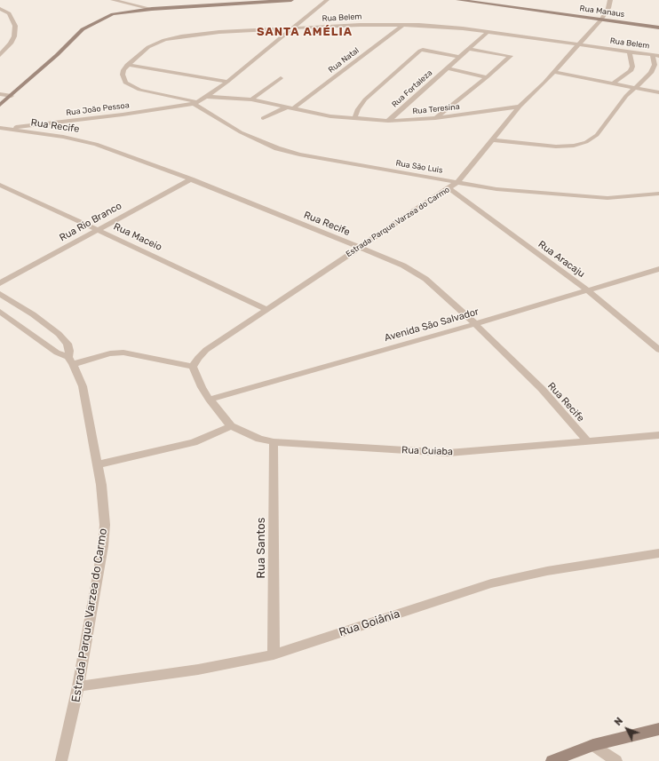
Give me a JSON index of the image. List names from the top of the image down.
{
  "streets": {
    "street": [
      "Rua Manaus",
      "Rua Belem",
      "Rua Natal",
      "Rua Fortaleza",
      "Rua João Pessoa",
      "Rua Teresina",
      "Rua Recife",
      "Rua São Luis",
      "Rua Rio Branco",
      "Estrada Parque Varzea do Carmo",
      "Rua Maceio",
      "Rua Aracaju",
      "Avenida São Salvador",
      "Rua Cuiaba",
      "Rua Santos",
      "Rua Goiânia"
    ]
  },
  "crossings": [
    ["Rua Manaus", "Estrada Parque Varzea do Carmo"],
    ["Rua Belem", "Rua Natal"],
    ["Rua Belem", "Rua Fortaleza"],
    ["Rua Belem", "Estrada Parque Varzea do Carmo"],
    ["Rua Natal", "Rua Teresina"],
    ["Rua Fortaleza", "Rua Teresina"],
    ["Rua João Pessoa", "Rua Teresina"],
    ["Rua João Pessoa", "Rua Recife"],
    ["Rua João Pessoa", "Rua São Luis"],
    ["Rua Teresina", "Rua São Luis"],
    ["Rua Teresina", "Estrada Parque Varzea do Carmo"],
    ["Rua Recife", "Rua Rio Branco"],
    ["Rua Recife", "Estrada Parque Varzea do Carmo"],
    ["Rua Recife", "Avenida São Salvador"],
    ["Rua Recife", "Rua Cuiaba"],
    ["Rua São Luis", "Estrada Parque Varzea do Carmo"],
    ["Rua Rio Branco", "Rua Maceio"],
    ["Estrada Parque Varzea do Carmo", "Rua Maceio"],
    ["Estrada Parque Varzea do Carmo", "Rua Aracaju"],
    ["Estrada Parque Varzea do Carmo", "Rua Goiânia"],
    ["Rua Aracaju", "Avenida São Salvador"],
    ["Avenida São Salvador", "Rua Cuiaba"],
    ["Rua Cuiaba", "Rua Santos"],
    ["Rua Santos", "Rua Goiânia"]
  ],
  "districts": ["SANTA AMÉLIA"],
  "north": "top left"
}
